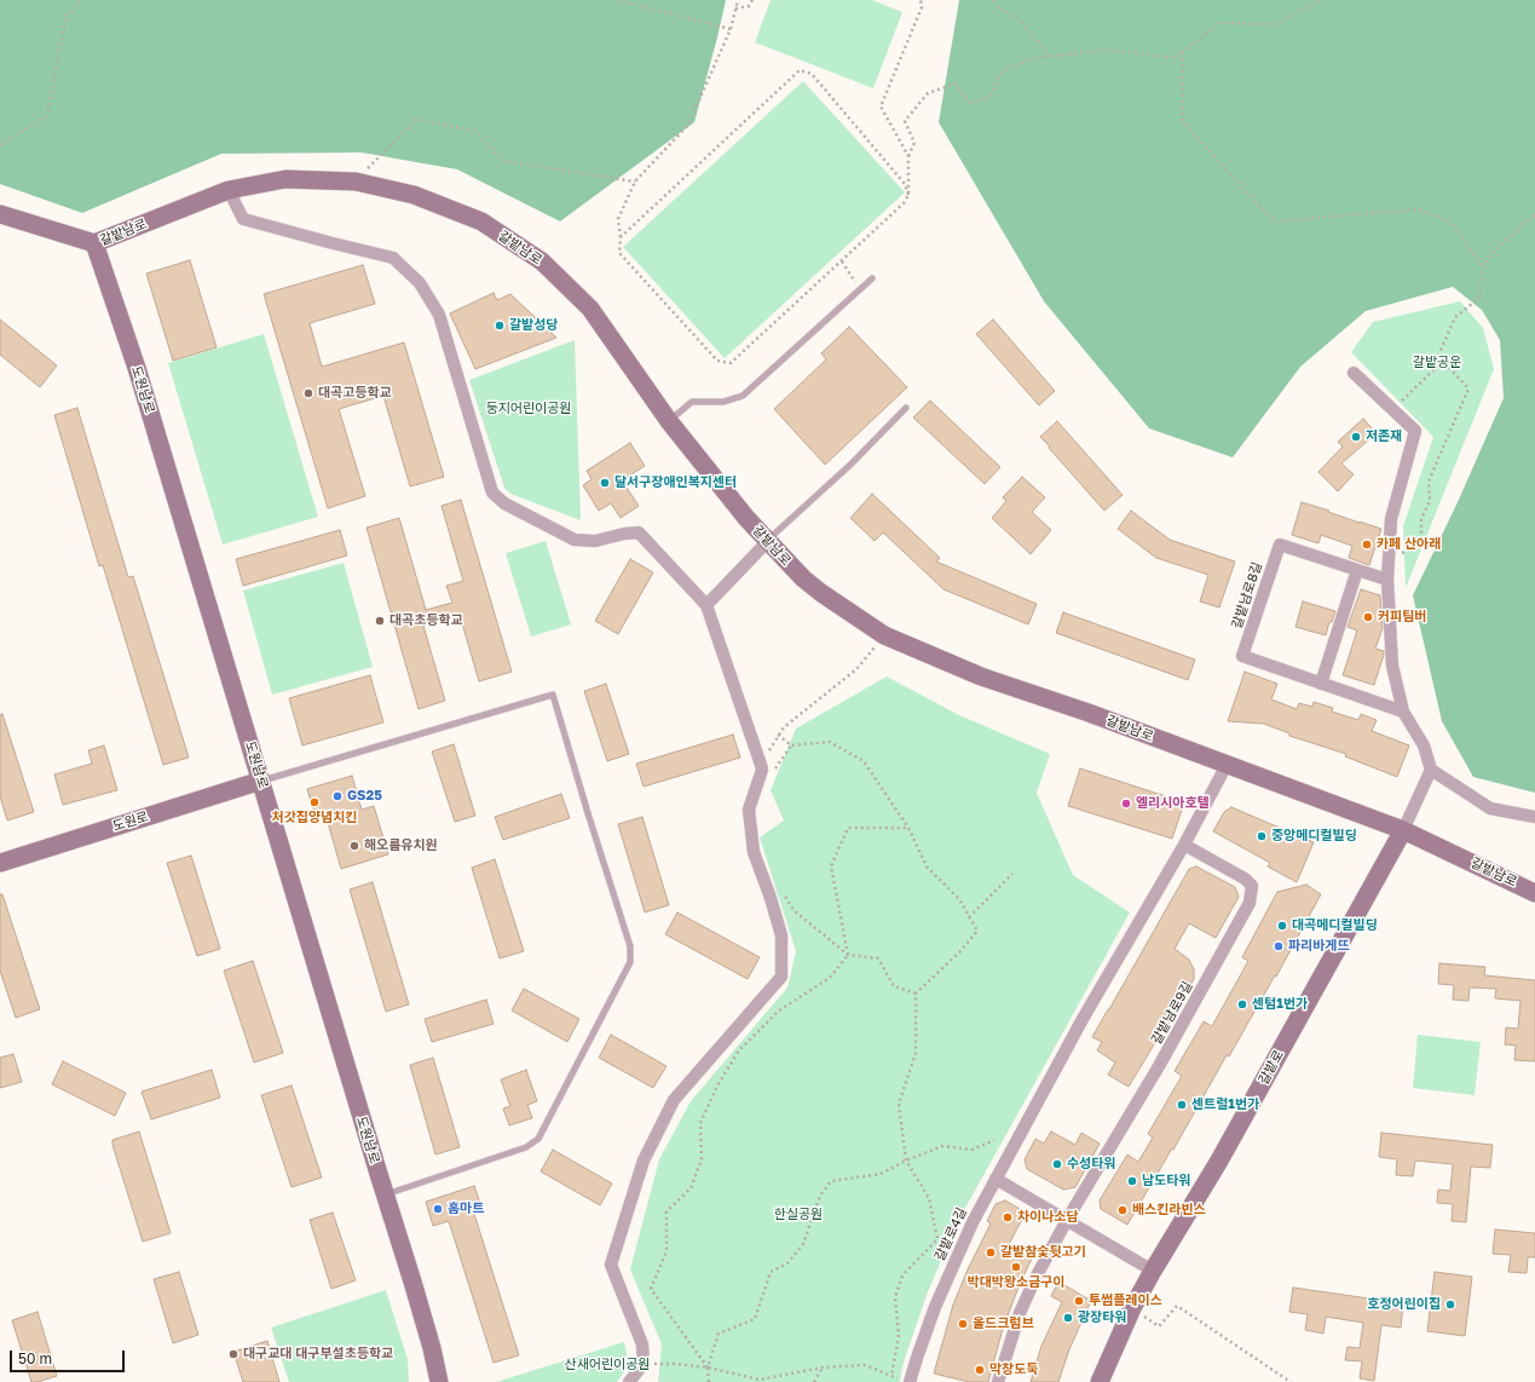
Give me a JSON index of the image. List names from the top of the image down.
{
  "streets": {
    "main road": [
      "갈밭남로",
      "도원남로",
      "도원로",
      "갈밭로"
    ],
    "street": ["갈밭남로8길", "갈밭남로9길", "갈밭로4길"]
  },
  "crossings": [
    ["갈밭남로", "도원남로"],
    ["갈밭남로", "갈밭로"],
    ["도원남로", "도원로"]
  ],
  "parks": [
    "갈밭공운",
    "둥지어린이공원",
    "한실공원",
    "산새어린이공원"
  ],
  "places": [
    "갈밭성당",
    "대곡고등학교",
    "저존재",
    "달서구장애인복지센터",
    "카페 산아래",
    "커피팀버",
    "대곡초등학교",
    "GS25",
    "처갓집양념치킨",
    "엘리시아호텔",
    "중앙메디컬빌딩",
    "해오름유치원",
    "대곡메디컬빌딩",
    "파리바게뜨",
    "센텀1번가",
    "센트럴1번가",
    "수성타워",
    "남도타워",
    "홈마트",
    "배스킨라빈스",
    "차이나소담",
    "갈밭참숯뒷고기",
    "박대박왕소금구이",
    "투썸플레이스",
    "호정어린이집",
    "광장타워",
    "올드크럼브",
    "대구교대 대구부설초등학교",
    "막창도둑"
  ],
  "scale_bar": "50 m"
}
